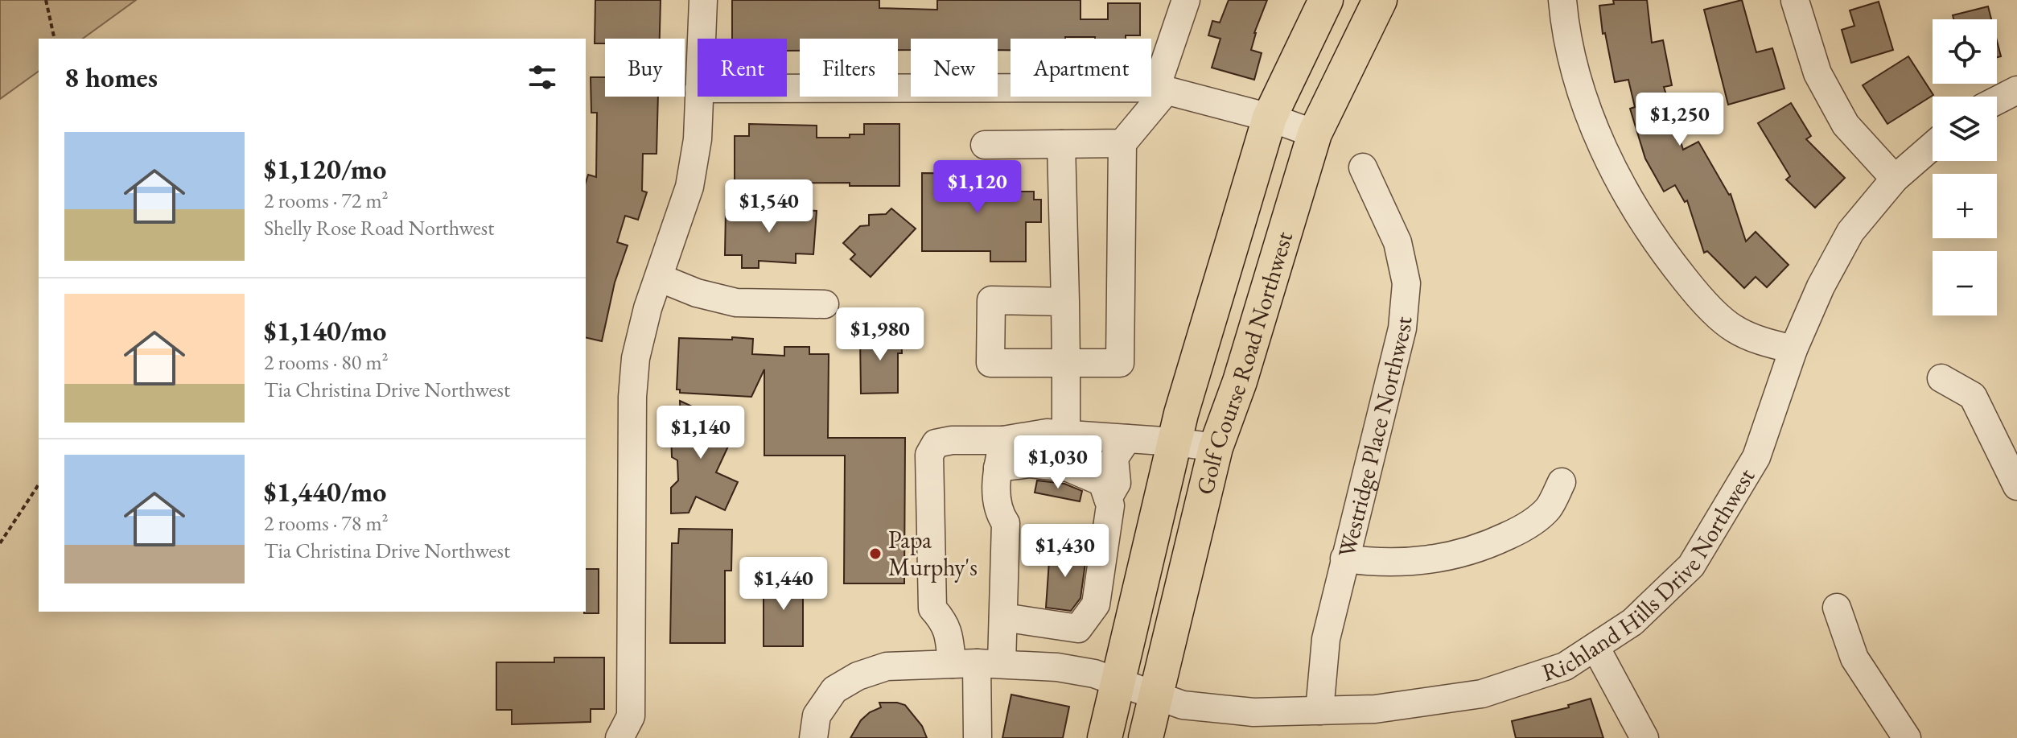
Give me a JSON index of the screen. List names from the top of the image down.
{
  "streets": {
    "main road": ["Golf Course Road Northwest"],
    "street": ["Westridge Place Northwest", "Richland Hills Drive Northwest"]
  },
  "crossings": [
    ["Golf Course Road Northwest", "Richland Hills Drive Northwest"],
    ["Westridge Place Northwest", "Richland Hills Drive Northwest"]
  ],
  "places": ["Papa Murphy's"],
  "page": {
    "map_buttons": ["+", "−"],
    "chip": [
      "Buy",
      "Rent",
      "Filters",
      "New",
      "Apartment"
    ],
    "heading": "8 homes",
    "price": [
      "$1,250",
      "$1,120",
      "$1,540",
      "$1,980",
      "$1,140",
      "$1,030",
      "$1,430",
      "$1,440"
    ],
    "list": [
      {
        "name": "$1,120/mo",
        "note": "2 rooms · 72 m² · Shelly Rose Road Northwest"
      },
      {
        "name": "$1,140/mo",
        "note": "2 rooms · 80 m² · Tia Christina Drive Northwest"
      },
      {
        "name": "$1,440/mo",
        "note": "2 rooms · 78 m² · Tia Christina Drive Northwest"
      }
    ]
  }
}
